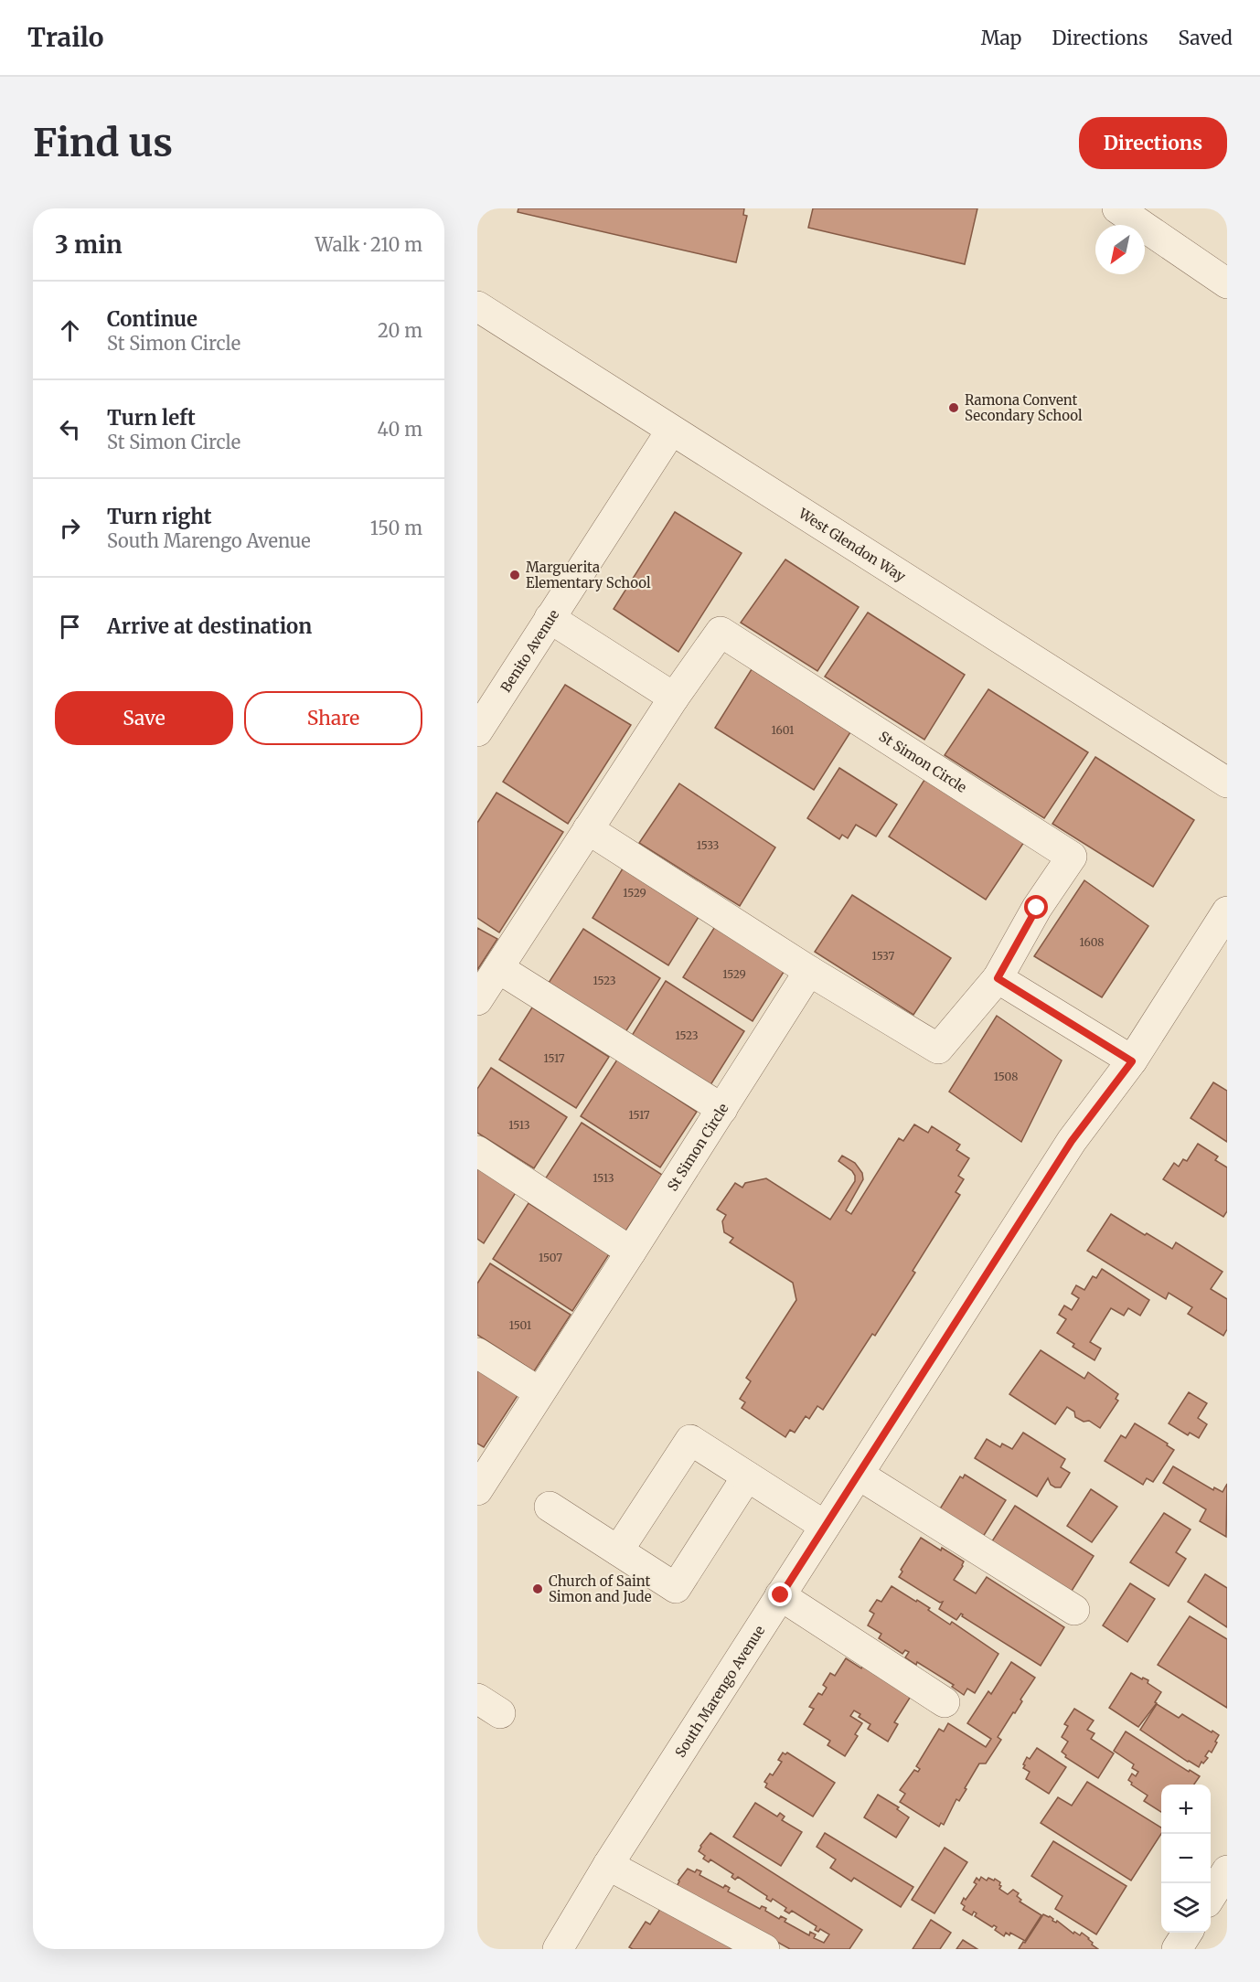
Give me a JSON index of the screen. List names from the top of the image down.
{
  "streets": {
    "street": [
      "West Glendon Way",
      "Benito Avenue",
      "St Simon Circle",
      "South Marengo Avenue"
    ]
  },
  "crossings": [
    ["West Glendon Way", "Benito Avenue"]
  ],
  "places": ["Ramona Convent Secondary School", "Marguerita Elementary School", "Church of Saint Simon and Jude"],
  "house_numbers": [
    "1601",
    "1533",
    "1529",
    "1608",
    "1537",
    "1529",
    "1523",
    "1523",
    "1517",
    "1508",
    "1517",
    "1513",
    "1513",
    "1507",
    "1501"
  ],
  "north": "bottom left",
  "page": {
    "header": "Trailo",
    "nav": ["Map", "Directions", "Saved"],
    "buttons": [
      "Directions",
      ["Save", "Share"]
    ],
    "title": "Find us",
    "heading": ["3 min", "Walk · 210 m"],
    "list": [
      ["Continue", "St Simon Circle", "20 m"],
      ["Turn left", "St Simon Circle", "40 m"],
      ["Turn right", "South Marengo Avenue", "150 m"],
      "Arrive at destination"
    ],
    "map_buttons": ["+", "−"]
  }
}
